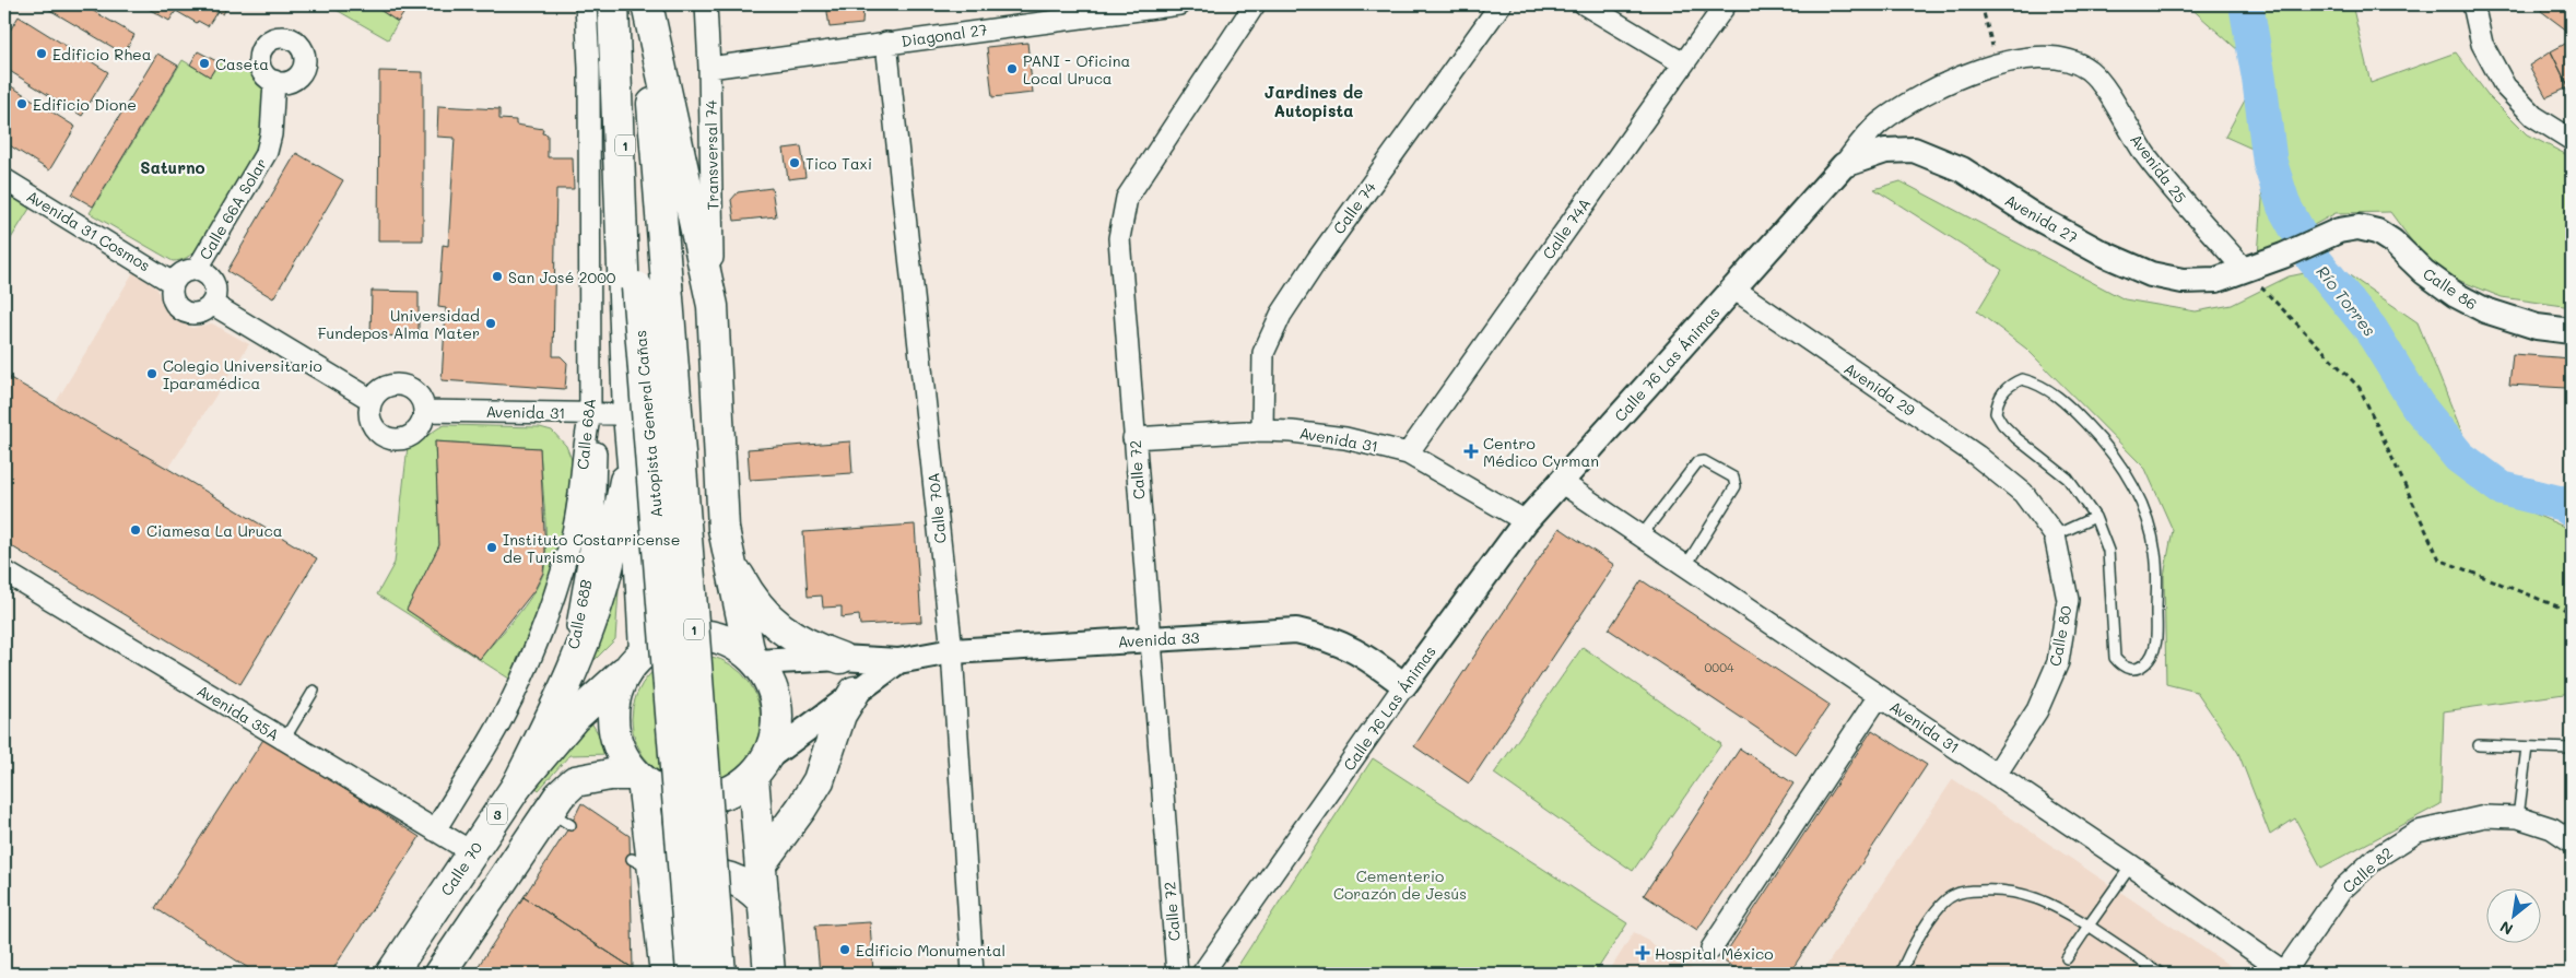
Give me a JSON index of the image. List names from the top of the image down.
{
  "streets": {
    "main road": [
      "1",
      "Autopista General Cañas",
      "3",
      "Calle 70"
    ],
    "street": [
      "Diagonal 27",
      "Transversal 74",
      "Avenida 25",
      "Calle 74",
      "Calle 66A Solar",
      "Avenida 27",
      "Calle 74A",
      "Avenida 31 Cosmos",
      "Calle 86",
      "Calle 76 Las Ánimas",
      "Avenida 29",
      "Avenida 31",
      "Calle 68A",
      "Calle 72",
      "Calle 70A",
      "Calle 68B",
      "Calle 80",
      "Avenida 33",
      "Avenida 35A",
      "Calle 82"
    ]
  },
  "crossings": [
    ["Diagonal 27", "Transversal 74"],
    ["Diagonal 27", "Calle 70A"],
    ["Avenida 25", "Avenida 27"],
    ["Avenida 25", "Calle 76 Las Ánimas"],
    ["Calle 74", "Avenida 31"],
    ["Calle 66A Solar", "Avenida 31 Cosmos"],
    ["Avenida 27", "Calle 86"],
    ["Avenida 27", "Calle 76 Las Ánimas"],
    ["Calle 74A", "Avenida 31"],
    ["Calle 76 Las Ánimas", "Avenida 29"],
    ["Calle 76 Las Ánimas", "Avenida 31"],
    ["Calle 76 Las Ánimas", "Avenida 33"],
    ["Avenida 29", "Calle 80"],
    ["Avenida 31", "Calle 68A"],
    ["Avenida 31", "Calle 72"],
    ["Avenida 31", "Calle 68B"],
    ["Avenida 31", "Calle 80"],
    ["Avenida 31", "Calle 82"],
    ["Calle 68A", "Calle 68B"],
    ["Calle 68A", "Avenida 35A"],
    ["Calle 72", "Avenida 33"],
    ["Calle 70A", "Avenida 33"],
    ["Avenida 33", "3"],
    ["Avenida 33", "Calle 70"],
    ["Avenida 35A", "Calle 70"],
    ["3", "Calle 70"]
  ],
  "districts": ["Jardines de Autopista", "Saturno"],
  "water": ["Río Torres"],
  "parks": ["Cementerio Corazón de Jesús"],
  "places": {
    "other": [
      "Edificio Rhea",
      "Caseta",
      "PANI - Oficina Local Uruca",
      "Edificio Dione",
      "Tico Taxi",
      "San José 2000",
      "Universidad Fundepos Alma Mater",
      "Colegio Universitario Iparamédica",
      "Ciamesa La Uruca",
      "Instituto Costarricense de Turismo",
      "Edificio Monumental"
    ],
    "health": ["Centro Médico Cyrman", "Hospital México"]
  },
  "house_numbers": ["0004"],
  "north": "bottom left"
}
